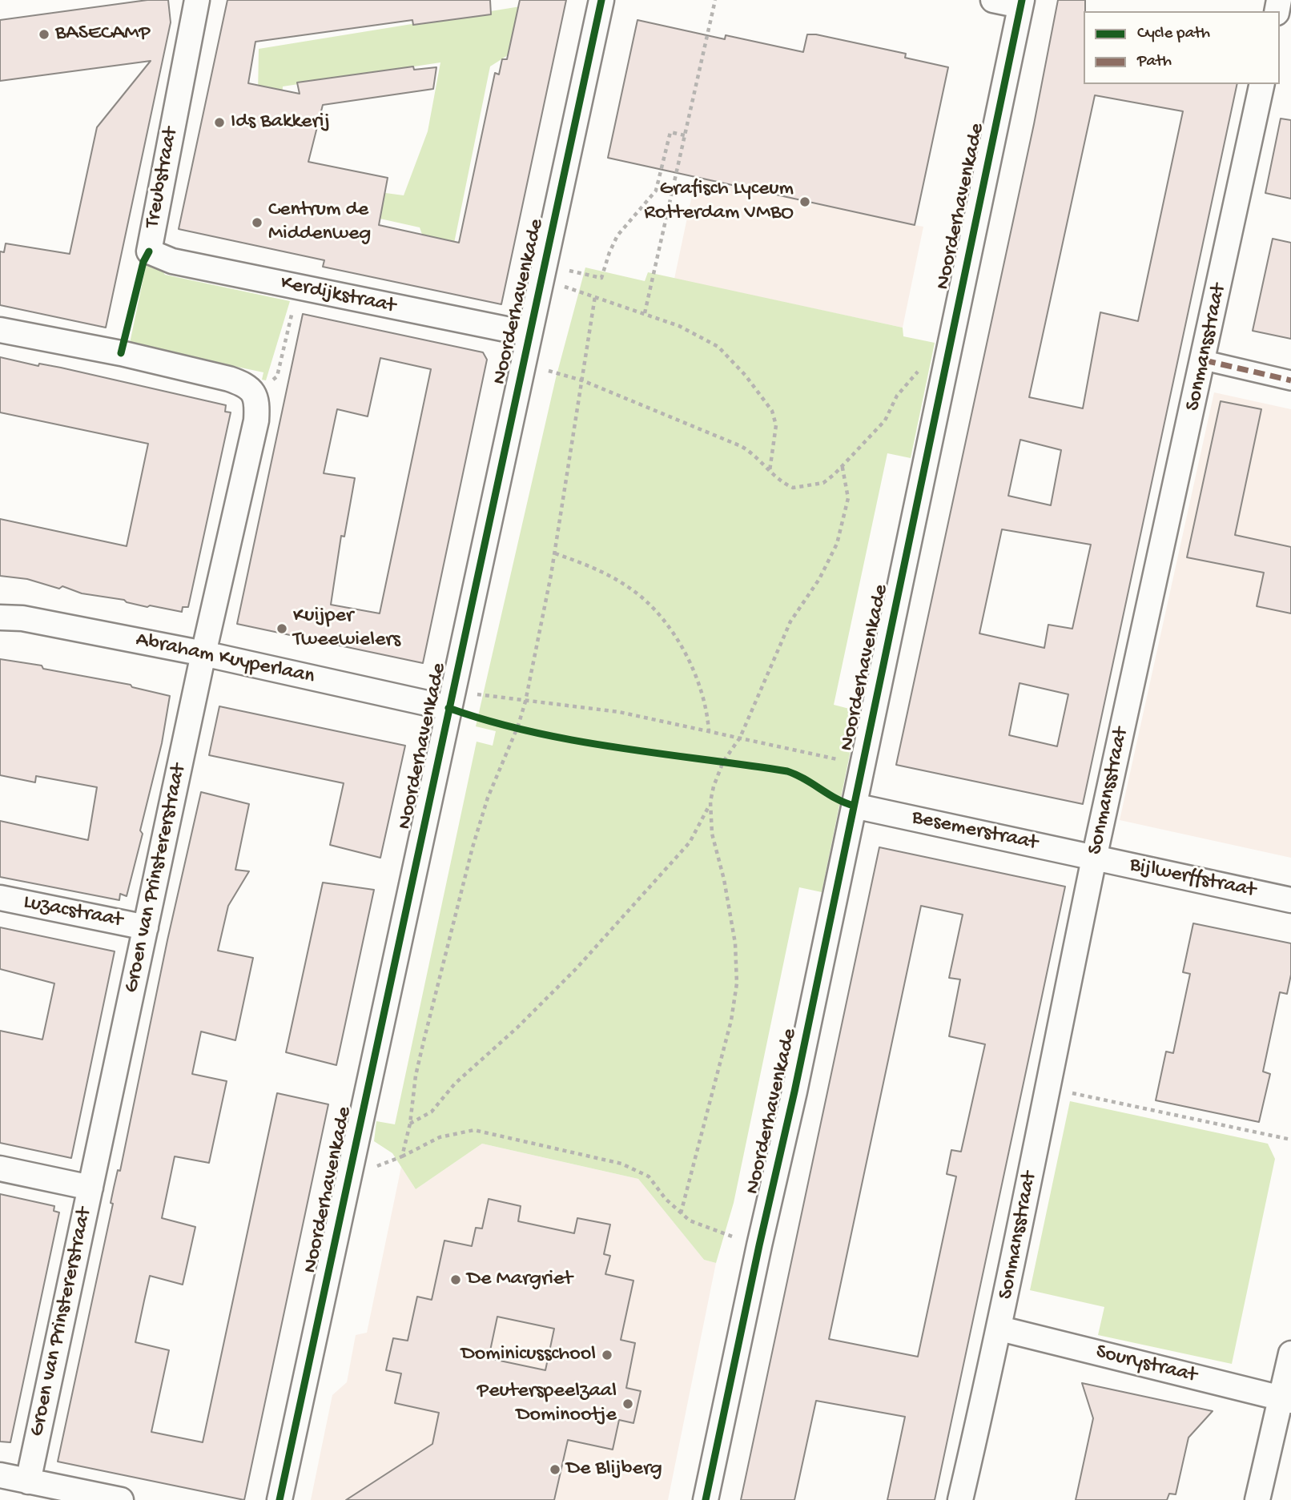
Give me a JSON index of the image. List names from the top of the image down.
{
  "streets": {
    "street": [
      "Treubstraat",
      "Noorderhavenkade",
      "Kerdijkstraat",
      "Sonmansstraat",
      "Abraham Kuyperlaan",
      "Besemerstraat",
      "Groen van Prinstererstraat",
      "Bijlwerffstraat",
      "Luzacstraat",
      "Sourystraat"
    ]
  },
  "crossings": [
    ["Treubstraat", "Kerdijkstraat"],
    ["Noorderhavenkade", "Kerdijkstraat"],
    ["Noorderhavenkade", "Abraham Kuyperlaan"],
    ["Noorderhavenkade", "Besemerstraat"],
    ["Sonmansstraat", "Besemerstraat"],
    ["Sonmansstraat", "Bijlwerffstraat"],
    ["Sonmansstraat", "Sourystraat"],
    ["Abraham Kuyperlaan", "Groen van Prinstererstraat"],
    ["Besemerstraat", "Bijlwerffstraat"],
    ["Groen van Prinstererstraat", "Luzacstraat"]
  ],
  "places": [
    "BASECAMP",
    "Ids Bakkerij",
    "Grafisch Lyceum Rotterdam VMBO",
    "Centrum de Middenweg",
    "Kuijper Tweewielers",
    "De Margriet",
    "Dominicusschool",
    "Peuterspeelzaal Dominootje",
    "De Blijberg"
  ],
  "legend": ["Cycle path", "Path"]
}
